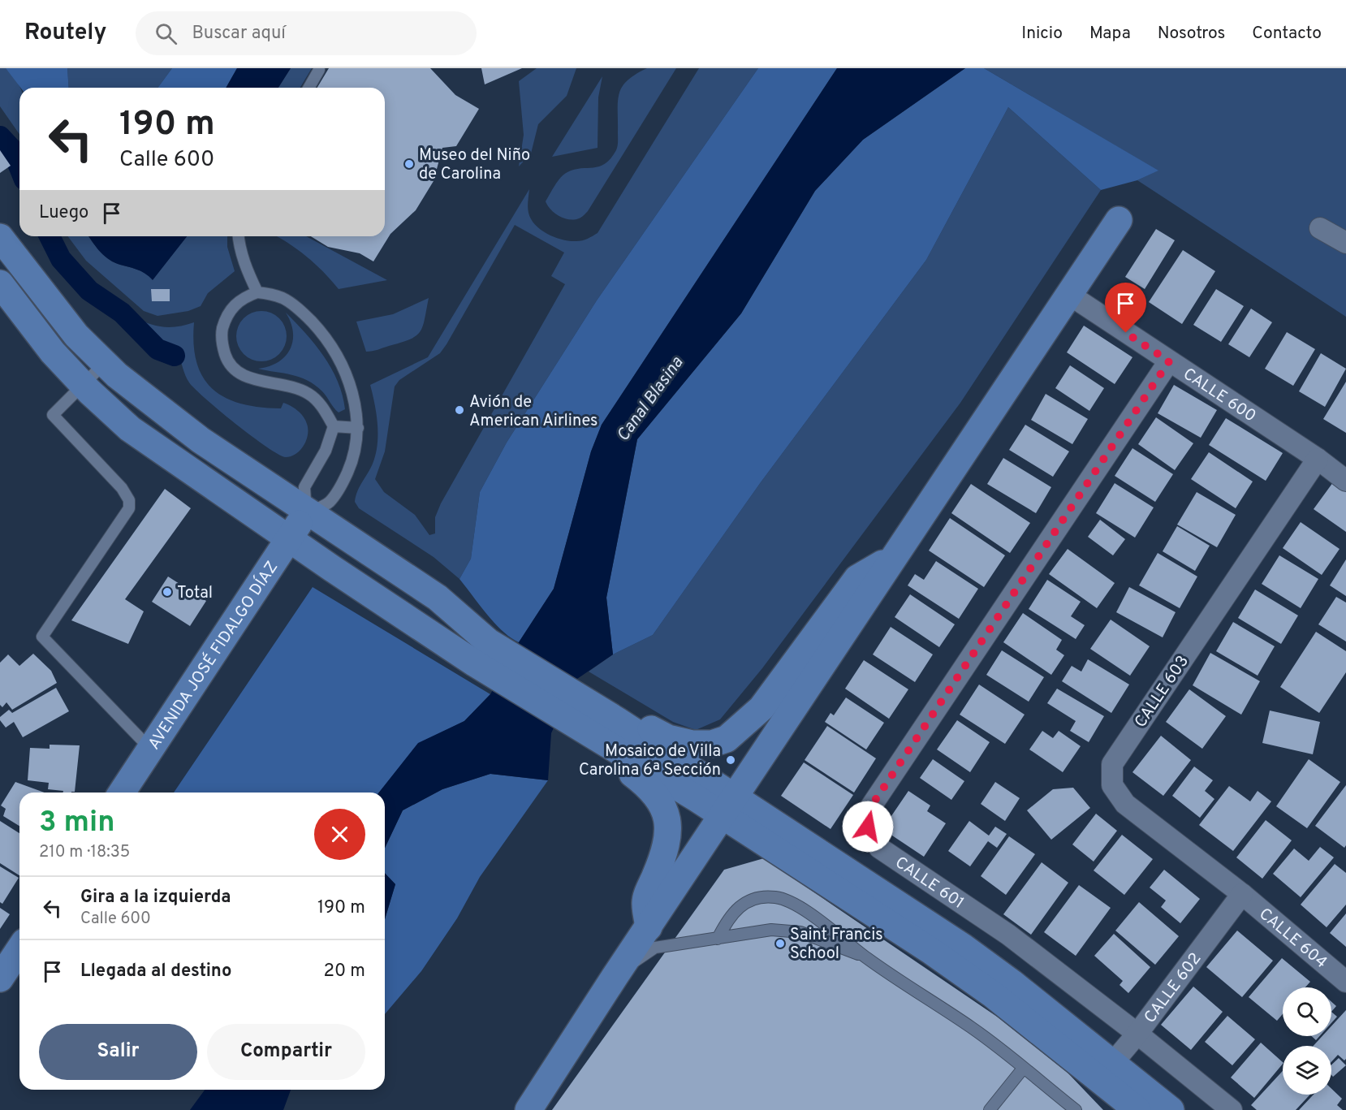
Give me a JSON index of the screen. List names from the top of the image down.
{
  "streets": {
    "street": [
      "CALLE 600",
      "AVENIDA JOSÉ FIDALGO DÍAZ",
      "CALLE 603",
      "CALLE 601",
      "CALLE 604",
      "CALLE 602"
    ]
  },
  "crossings": [
    ["CALLE 600", "CALLE 603"],
    ["CALLE 600", "CALLE 601"],
    ["CALLE 603", "CALLE 604"],
    ["CALLE 603", "CALLE 602"],
    ["CALLE 601", "CALLE 602"],
    ["CALLE 604", "CALLE 602"]
  ],
  "water": ["Canal Blasina"],
  "places": [
    "Museo del Niño de Carolina",
    "Avión de American Airlines",
    "Total",
    "Mosaico de Villa Carolina 6ª Sección",
    "Saint Francis School"
  ],
  "page": {
    "header": "Routely",
    "search": "Buscar aquí",
    "nav": [
      "Inicio",
      "Mapa",
      "Nosotros",
      "Contacto"
    ],
    "turn": ["190 m", "Calle 600"],
    "then": "Luego",
    "heading": ["3 min", "210 m · 18:35"],
    "list": [
      {
        "name": "Gira a la izquierda",
        "note": "Calle 600",
        "value": "190 m"
      },
      {
        "name": "Llegada al destino",
        "value": "20 m"
      }
    ],
    "buttons": ["Salir", "Compartir"]
  }
}
